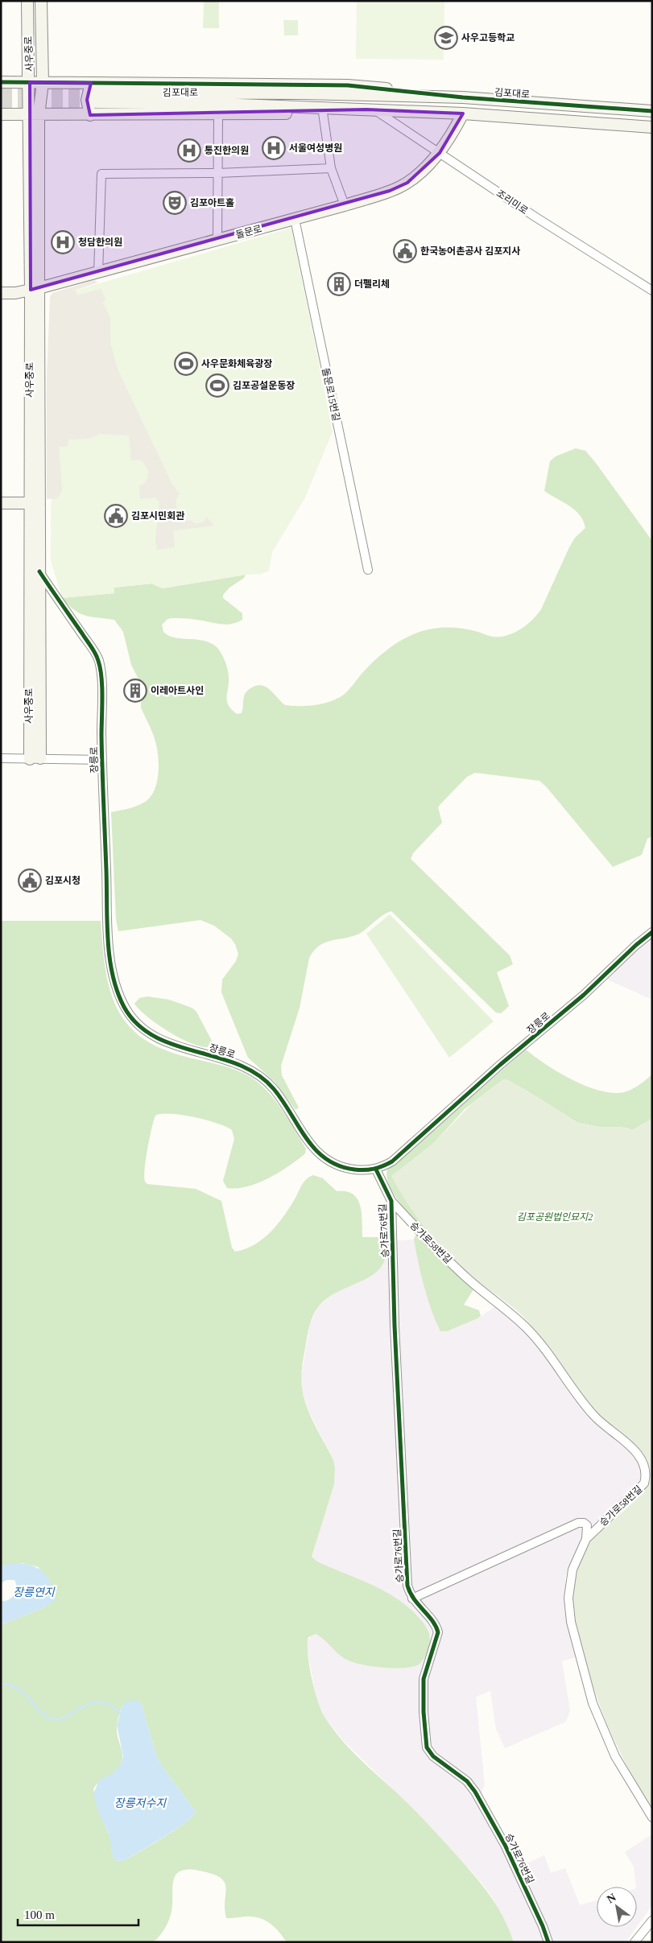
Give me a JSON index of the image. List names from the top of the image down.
{
  "streets": {
    "street": [
      "사우중로",
      "김포대로",
      "조리미로",
      "돌문로",
      "돌문로15번길",
      "장릉로",
      "승가로76번길",
      "승가로58번길"
    ]
  },
  "crossings": [
    ["사우중로", "돌문로"],
    ["사우중로", "장릉로"],
    ["김포대로", "조리미로"],
    ["김포대로", "돌문로"],
    ["조리미로", "돌문로"],
    ["돌문로", "돌문로15번길"],
    ["장릉로", "승가로76번길"],
    ["승가로76번길", "승가로58번길"]
  ],
  "water": ["장릉연지", "장릉저수지"],
  "parks": ["김포공원법인묘지2"],
  "places": {
    "school or university": ["사우고등학교"],
    "hospital": ["서울여성병원", "통진한의원", "청담한의원"],
    "theatre": ["김포아트홀"],
    "public building": ["한국농어촌공사 김포지사", "김포시민회관", "김포시청"],
    "building": ["더펠리체", "이레아트사인"],
    "sports": ["사우문화체육광장", "김포공설운동장"]
  },
  "scale_bar": "100 m",
  "north": "top left"
}
